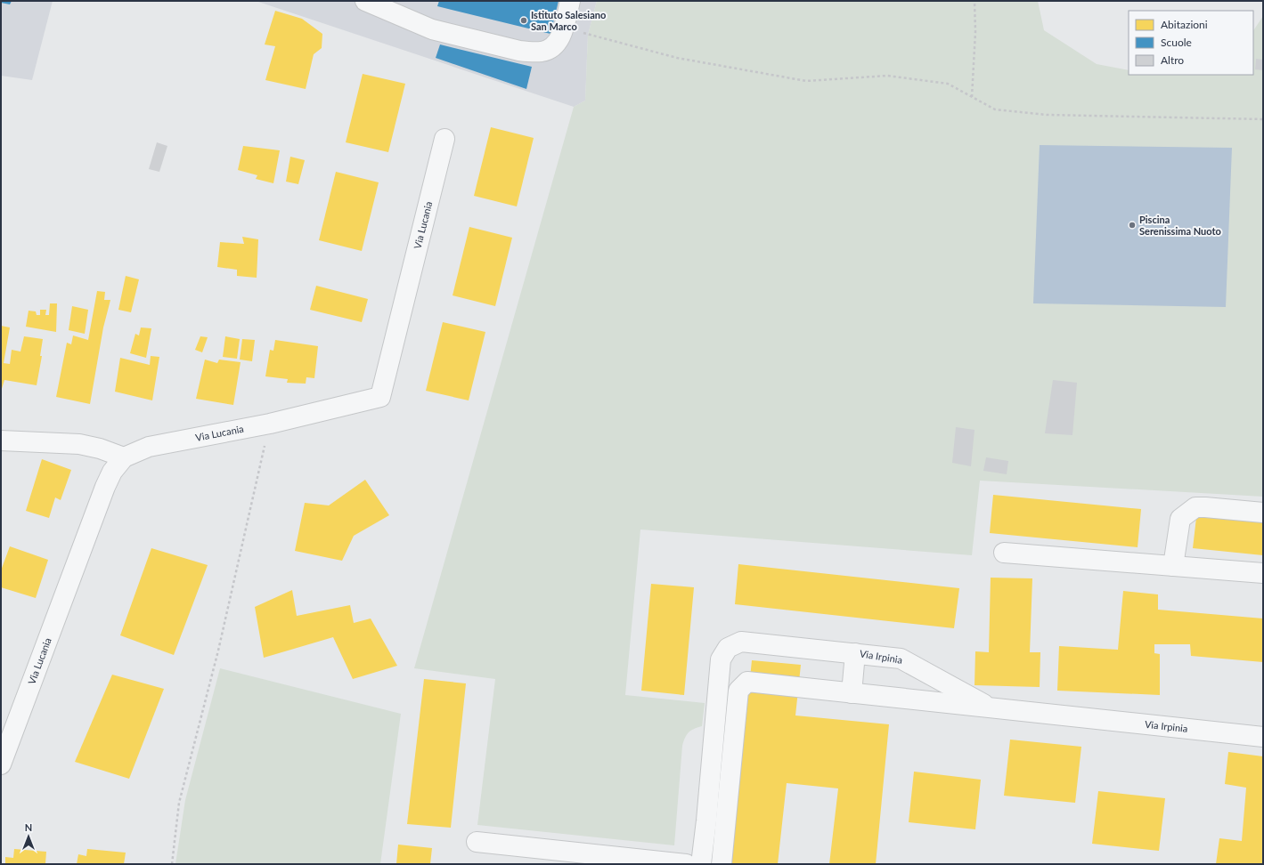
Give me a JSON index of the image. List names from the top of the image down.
{
  "streets": {
    "street": ["Via Lucania", "Via Irpinia"]
  },
  "places": ["Istituto Salesiano San Marco", "Piscina Serenissima Nuoto"],
  "legend": ["Abitazioni", "Scuole", "Altro"],
  "north": "top"
}
